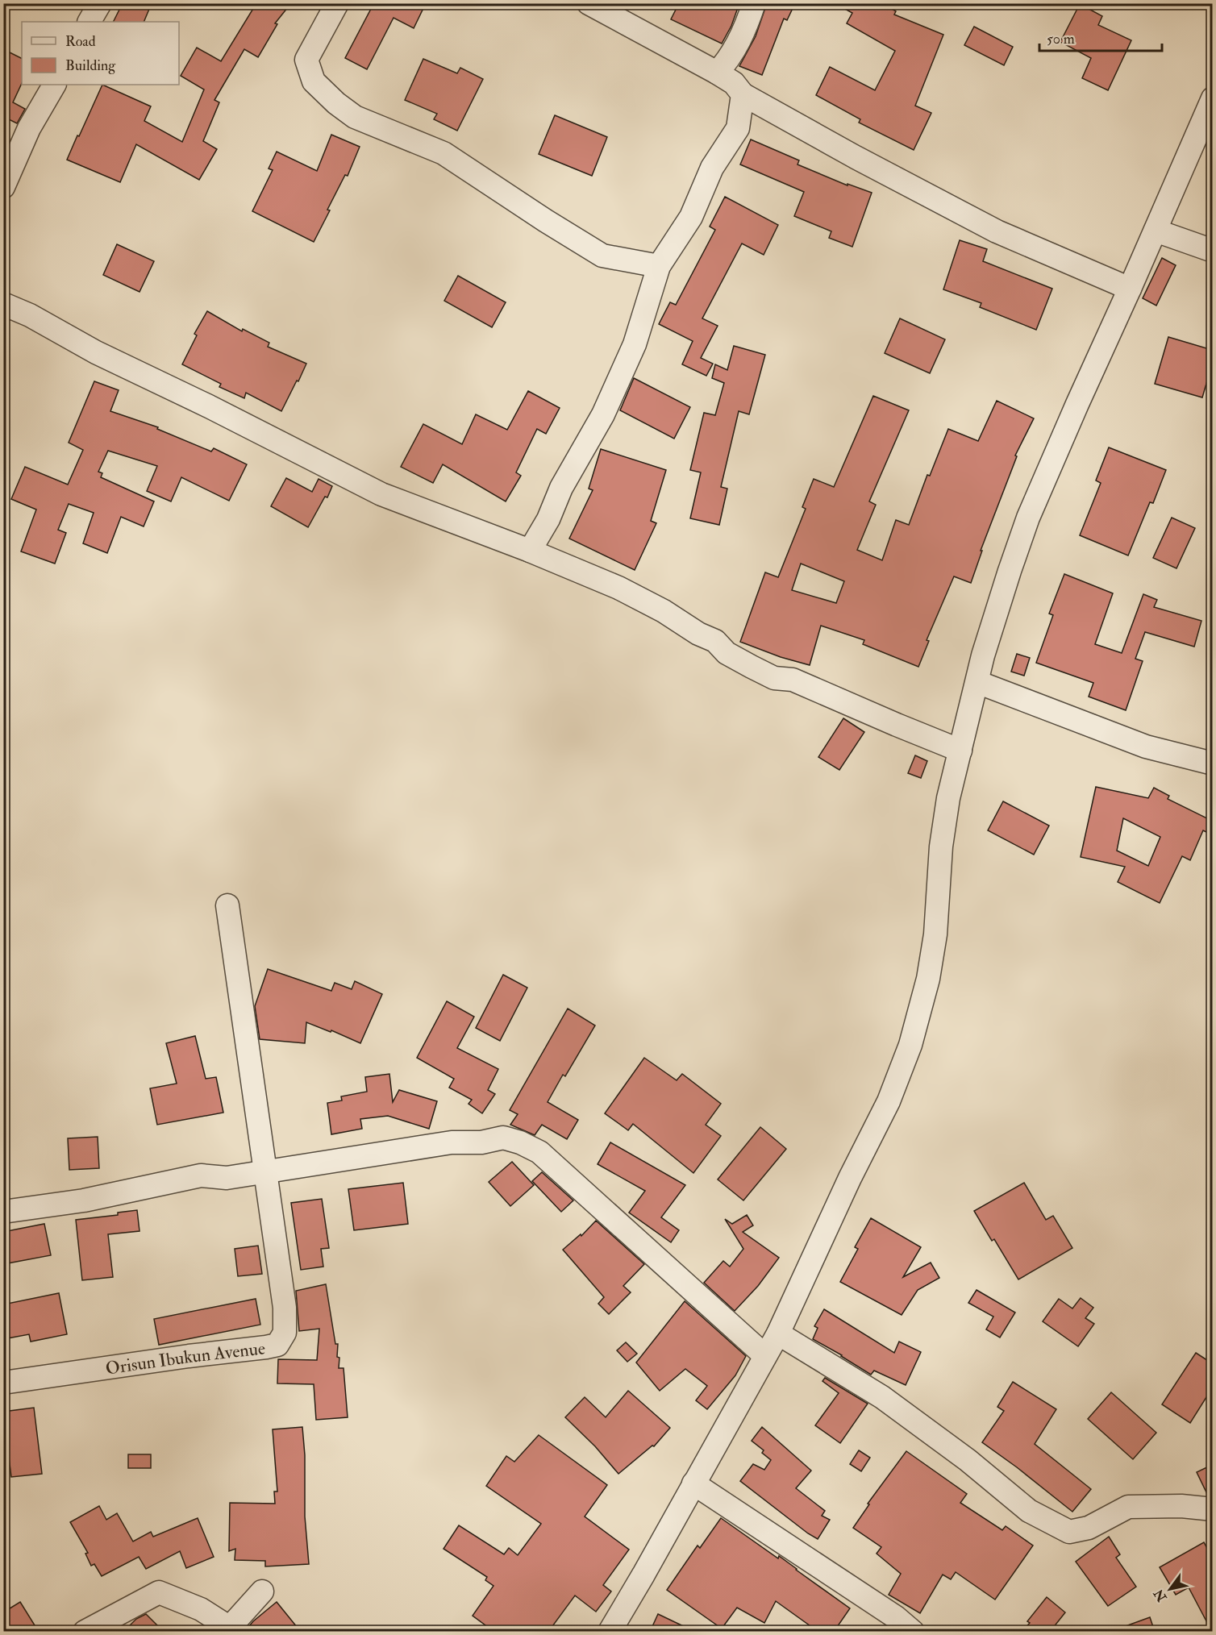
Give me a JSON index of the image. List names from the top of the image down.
{
  "streets": {
    "street": ["Orisun Ibukun Avenue"]
  },
  "legend": ["Road", "Building"],
  "scale_bar": "50 m",
  "north": "bottom left"
}
